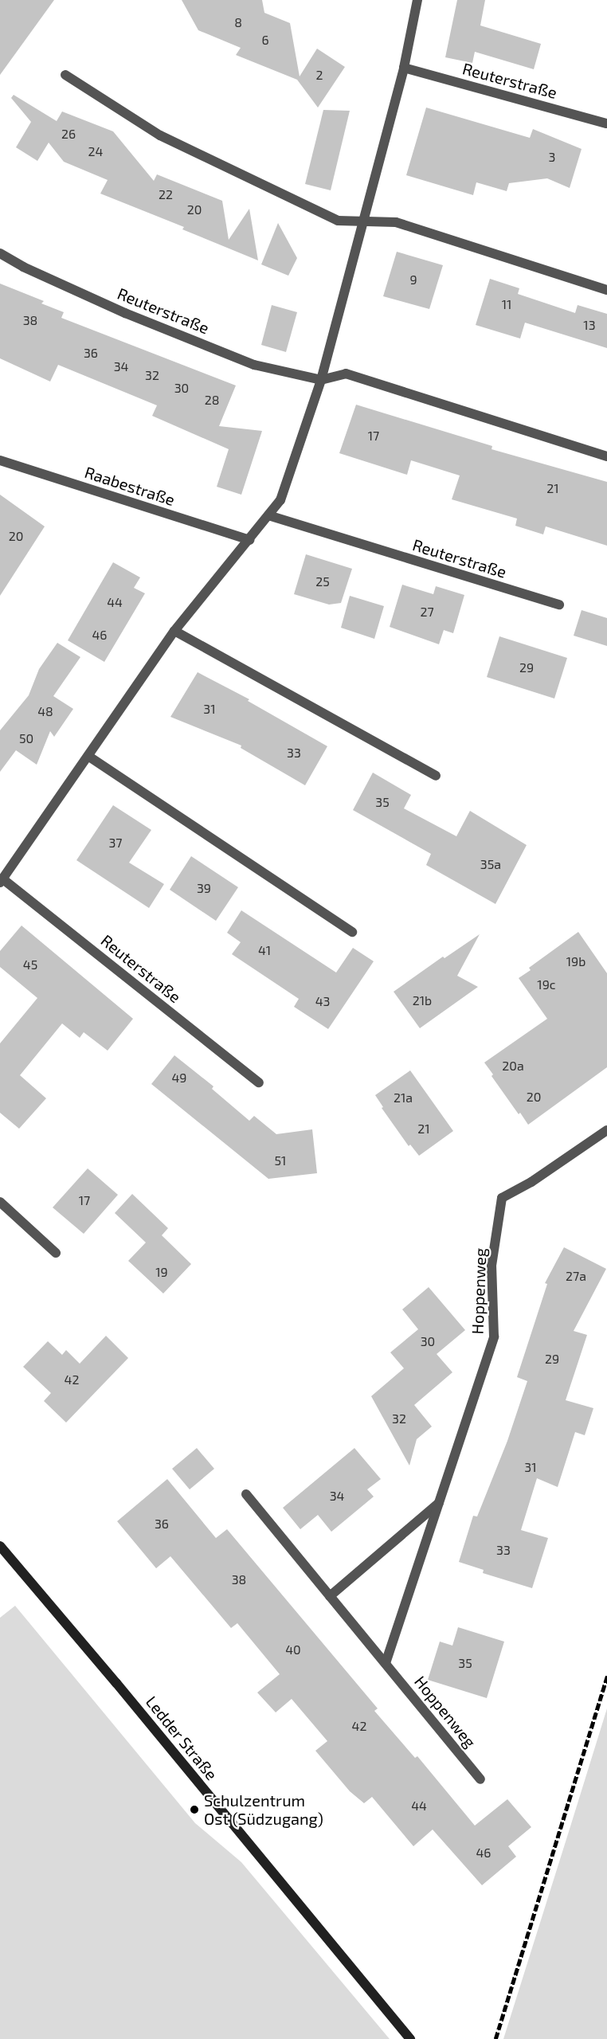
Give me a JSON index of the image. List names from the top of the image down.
{
  "streets": {
    "main road": ["Ledder Straße"],
    "street": ["Reuterstraße", "Raabestraße", "Hoppenweg"]
  },
  "crossings": [
    ["Reuterstraße", "Raabestraße"]
  ],
  "places": ["Schulzentrum Ost (Südzugang)"],
  "house_numbers": [
    "8",
    "6",
    "2",
    "26",
    "24",
    "3",
    "22",
    "20",
    "9",
    "11",
    "38",
    "13",
    "36",
    "34",
    "32",
    "30",
    "28",
    "17",
    "21",
    "20",
    "25",
    "44",
    "27",
    "46",
    "29",
    "31",
    "48",
    "50",
    "33",
    "35",
    "37",
    "35a",
    "39",
    "41",
    "19b",
    "45",
    "19c",
    "21b",
    "43",
    "20a",
    "49",
    "20",
    "21a",
    "21",
    "51",
    "17",
    "19",
    "27a",
    "30",
    "29",
    "42",
    "32",
    "31",
    "34",
    "36",
    "33",
    "38",
    "40",
    "35",
    "42",
    "44",
    "46"
  ]
}
